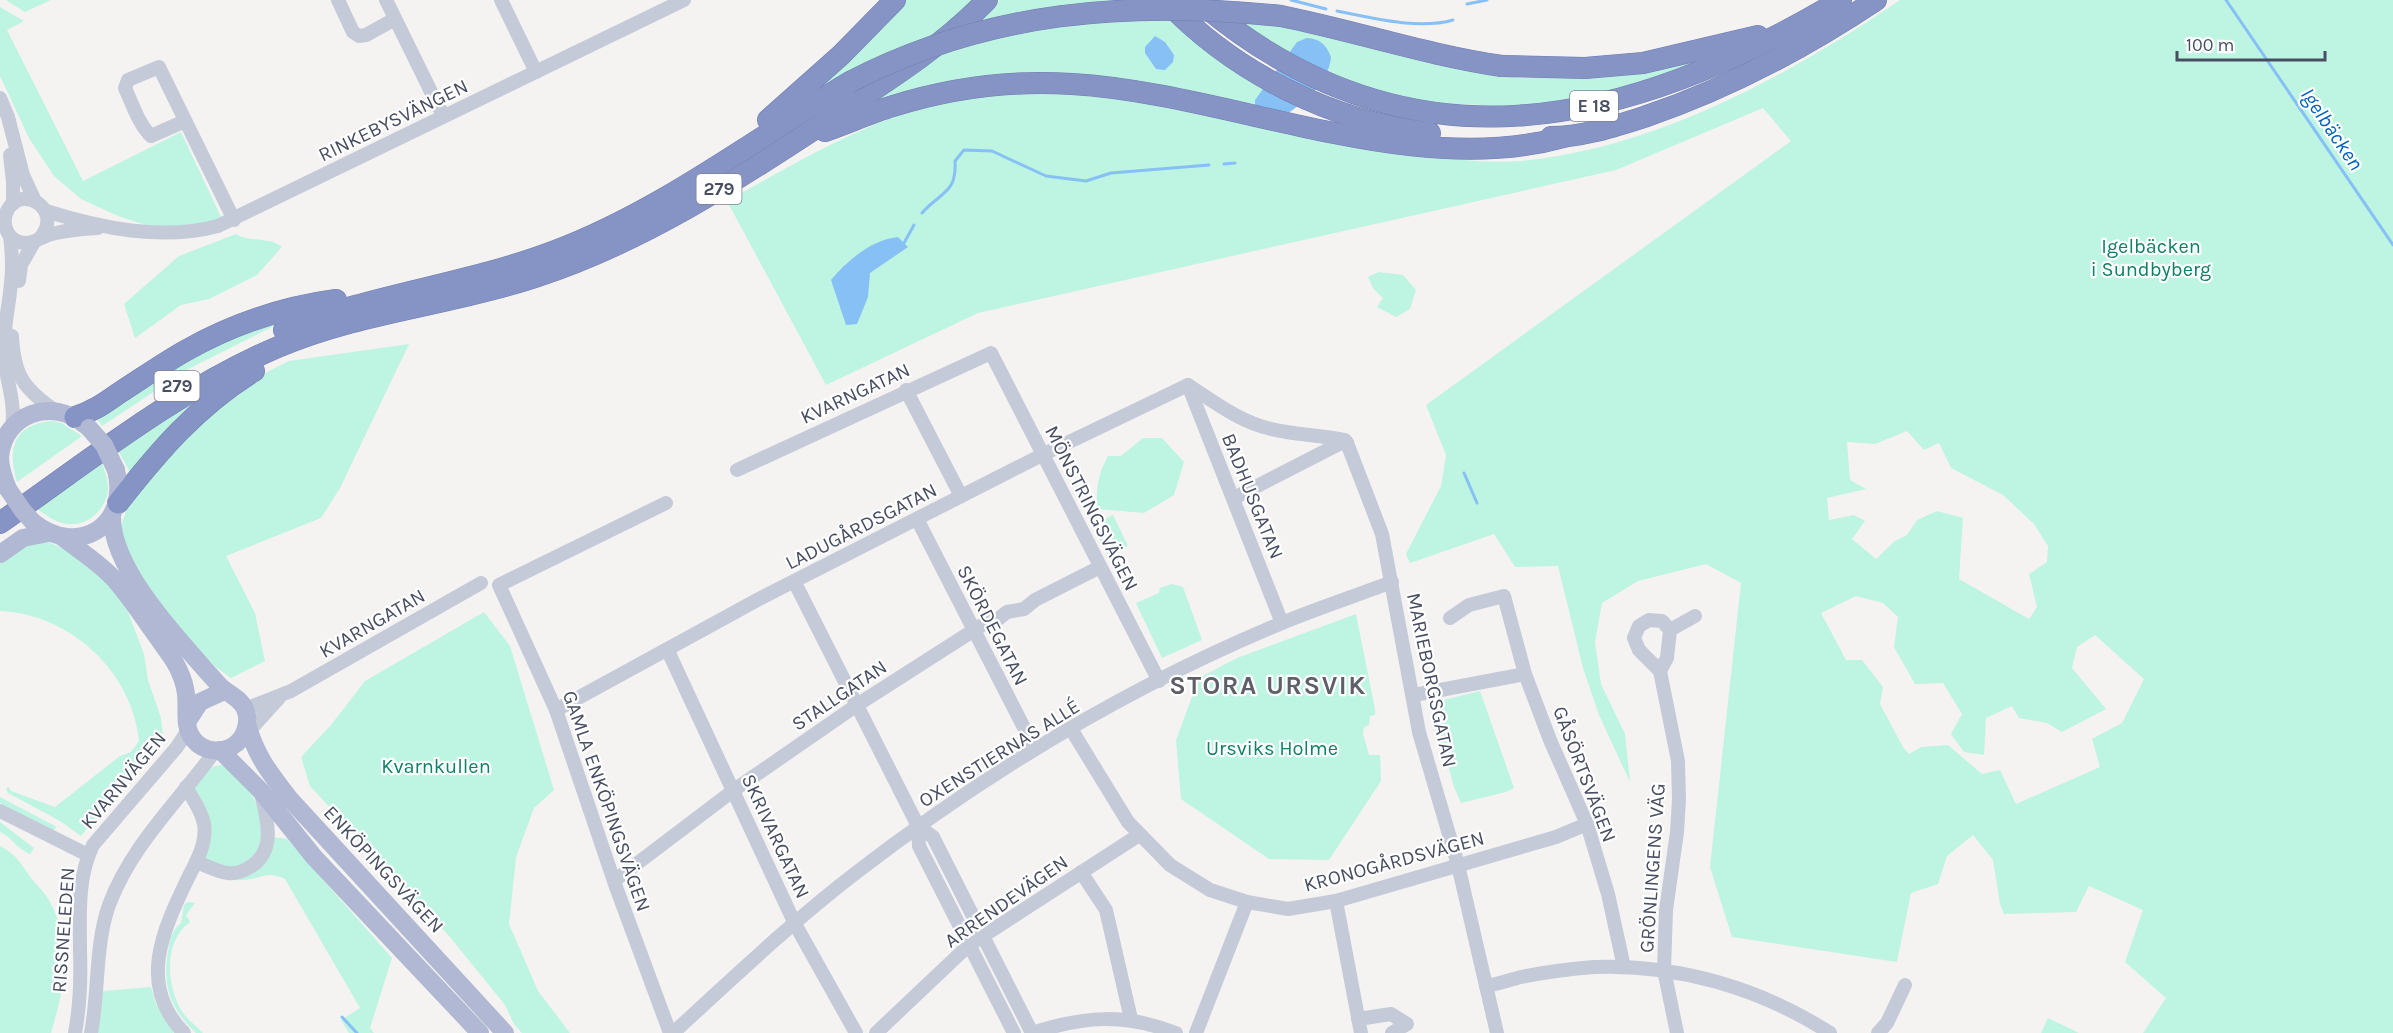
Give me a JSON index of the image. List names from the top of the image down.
{
  "streets": {
    "highway": ["E 18", "279"],
    "main road": ["ENKÖPINGSVÄGEN"],
    "street": [
      "RINKEBYSVÄNGEN",
      "KVARNGATAN",
      "BADHUSGATAN",
      "MÖNSTRINGSVÄGEN",
      "LADUGÅRDSGATAN",
      "SKÖRDEGATAN",
      "MARIEBORGSGATAN",
      "STALLGATAN",
      "OXENSTIERNAS ALLÉ",
      "GÅSÖRTSVÄGEN",
      "KVARNVÄGEN",
      "GAMLA ENKÖPINGSVÄGEN",
      "SKRIVARGATAN",
      "KRONOGÅRDSVÄGEN",
      "GRÖNLINGENS VÄG",
      "ARRENDEVÄGEN",
      "RISSNELEDEN"
    ]
  },
  "crossings": [
    ["KVARNGATAN", "MÖNSTRINGSVÄGEN"],
    ["BADHUSGATAN", "LADUGÅRDSGATAN"],
    ["BADHUSGATAN", "OXENSTIERNAS ALLÉ"],
    ["MÖNSTRINGSVÄGEN", "LADUGÅRDSGATAN"],
    ["MÖNSTRINGSVÄGEN", "STALLGATAN"],
    ["MÖNSTRINGSVÄGEN", "OXENSTIERNAS ALLÉ"],
    ["LADUGÅRDSGATAN", "SKÖRDEGATAN"],
    ["LADUGÅRDSGATAN", "GAMLA ENKÖPINGSVÄGEN"],
    ["LADUGÅRDSGATAN", "SKRIVARGATAN"],
    ["SKÖRDEGATAN", "STALLGATAN"],
    ["SKÖRDEGATAN", "OXENSTIERNAS ALLÉ"],
    ["MARIEBORGSGATAN", "OXENSTIERNAS ALLÉ"],
    ["MARIEBORGSGATAN", "KRONOGÅRDSVÄGEN"],
    ["STALLGATAN", "GAMLA ENKÖPINGSVÄGEN"],
    ["STALLGATAN", "SKRIVARGATAN"],
    ["OXENSTIERNAS ALLÉ", "GAMLA ENKÖPINGSVÄGEN"],
    ["OXENSTIERNAS ALLÉ", "SKRIVARGATAN"],
    ["OXENSTIERNAS ALLÉ", "KRONOGÅRDSVÄGEN"],
    ["GÅSÖRTSVÄGEN", "KRONOGÅRDSVÄGEN"],
    ["KVARNVÄGEN", "ENKÖPINGSVÄGEN"],
    ["KVARNVÄGEN", "RISSNELEDEN"],
    ["KRONOGÅRDSVÄGEN", "ARRENDEVÄGEN"]
  ],
  "districts": ["STORA URSVIK"],
  "water": ["Igelbäcken"],
  "parks": ["Igelbäcken i Sundbyberg", "Ursviks Holme", "Kvarnkullen"],
  "scale_bar": "100 m"
}
